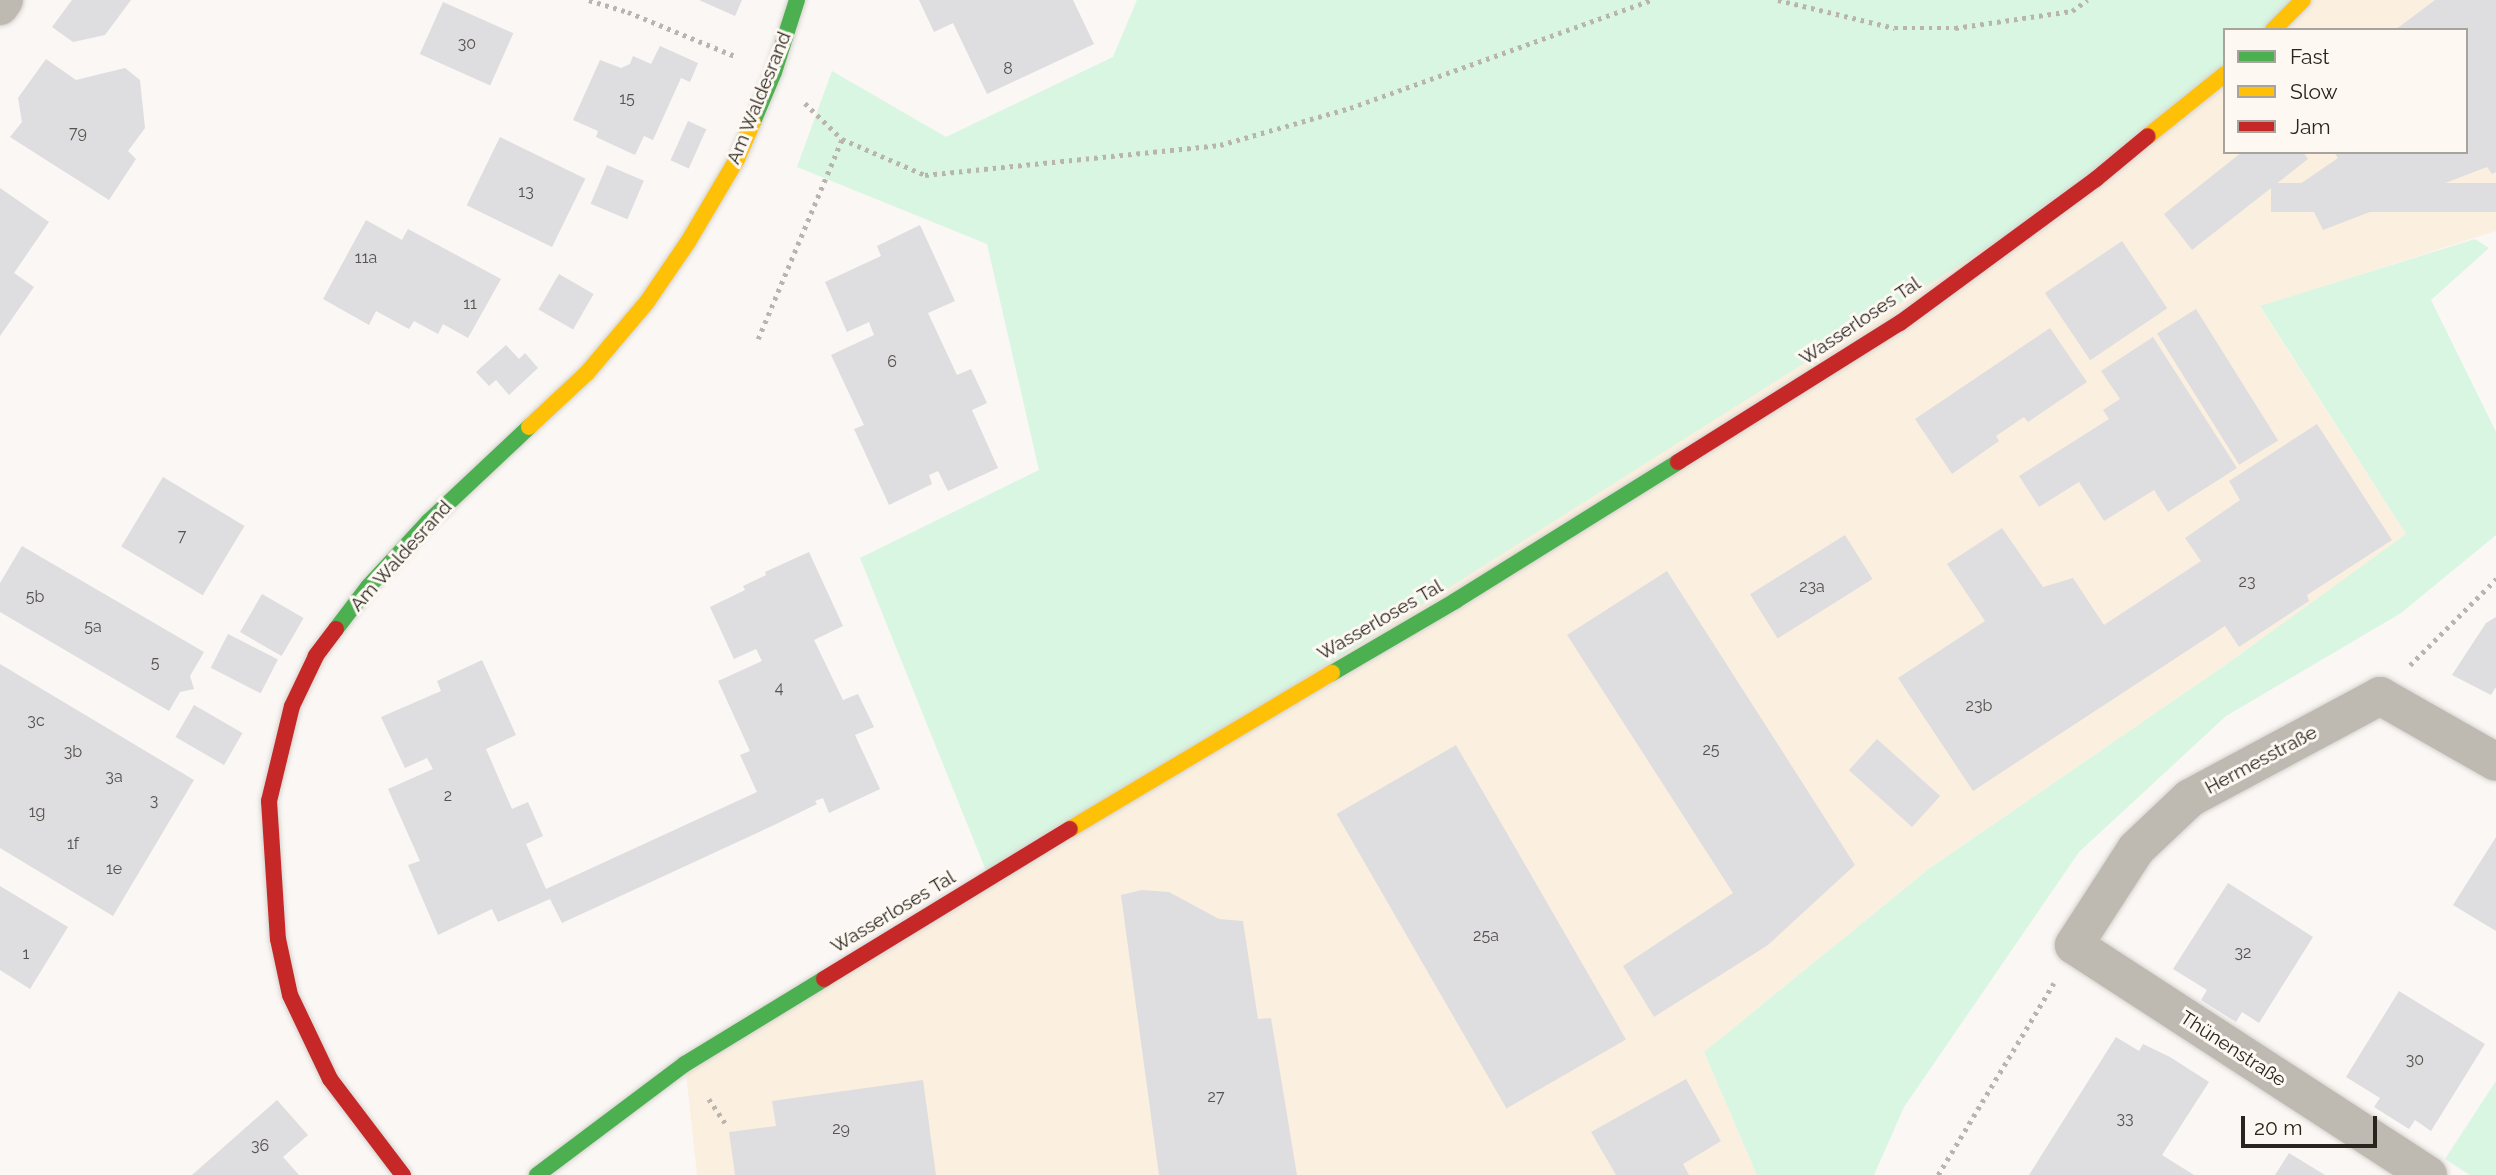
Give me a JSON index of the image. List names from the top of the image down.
{
  "streets": {
    "main road": ["Am Waldesrand", "Wasserloses Tal"],
    "street": ["Hermesstraße", "Thünenstraße"]
  },
  "crossings": [
    ["Hermesstraße", "Thünenstraße"]
  ],
  "house_numbers": [
    "30",
    "8",
    "15",
    "79",
    "13",
    "11a",
    "11",
    "6",
    "7",
    "23",
    "23a",
    "5b",
    "5a",
    "5",
    "4",
    "23b",
    "3c",
    "25",
    "3b",
    "3a",
    "2",
    "3",
    "1g",
    "1f",
    "1e",
    "25a",
    "32",
    "1",
    "30",
    "27",
    "33",
    "29",
    "36"
  ],
  "legend": ["Fast", "Slow", "Jam"],
  "scale_bar": "20 m"
}
